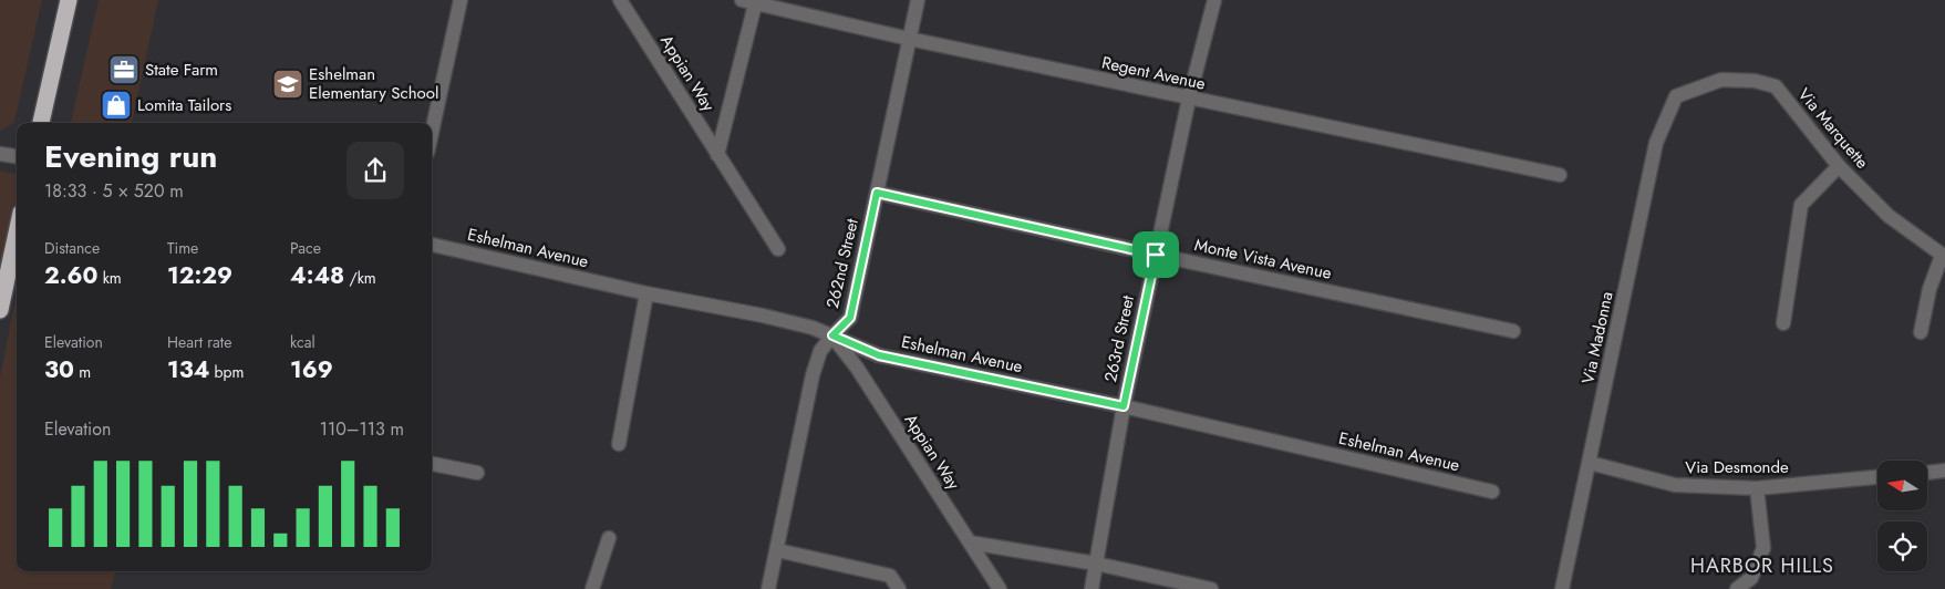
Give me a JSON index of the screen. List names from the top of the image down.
{
  "streets": {
    "street": [
      "Appian Way",
      "Regent Avenue",
      "Via Marquette",
      "Eshelman Avenue",
      "Monte Vista Avenue",
      "262nd Street",
      "Via Madonna",
      "263rd Street",
      "Via Desmonde"
    ]
  },
  "crossings": [
    ["Appian Way", "Eshelman Avenue"],
    ["Appian Way", "262nd Street"],
    ["Regent Avenue", "262nd Street"],
    ["Regent Avenue", "263rd Street"],
    ["Via Marquette", "Via Madonna"],
    ["Eshelman Avenue", "262nd Street"],
    ["Eshelman Avenue", "263rd Street"],
    ["Monte Vista Avenue", "262nd Street"],
    ["Monte Vista Avenue", "263rd Street"],
    ["Via Madonna", "Via Desmonde"]
  ],
  "districts": ["HARBOR HILLS"],
  "places": {
    "office": ["State Farm"],
    "school or university": ["Eshelman Elementary School"],
    "shop": ["Lomita Tailors"]
  },
  "north": "left",
  "page": {
    "heading": ["Evening run", "18:33 · 5 × 520 m"],
    "stats": [
      ["Distance", "2.60 km"],
      ["Time", "12:29"],
      ["Pace", "4:48 /km"],
      ["Elevation", "30 m"],
      ["Heart rate", "134 bpm"],
      ["kcal", "169"]
    ],
    "chart": ["Elevation", "110–113 m"]
  }
}
